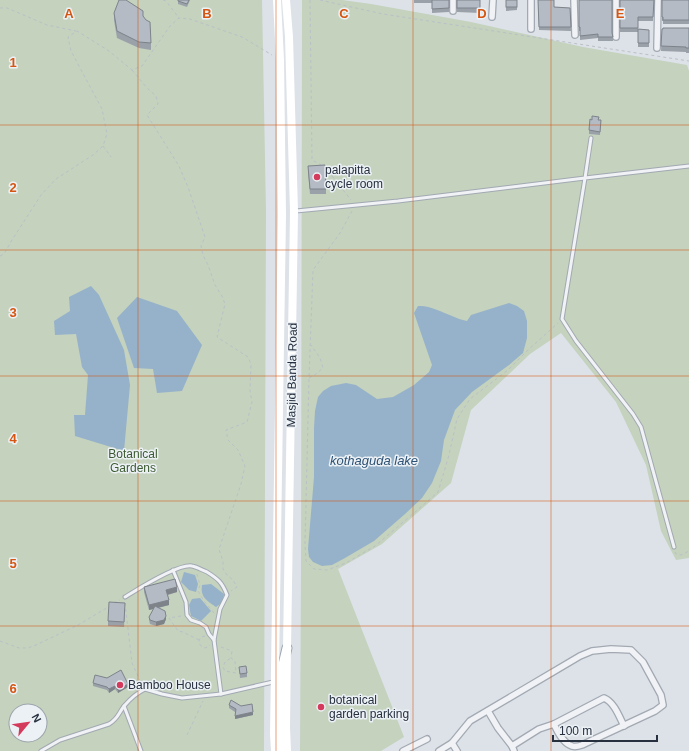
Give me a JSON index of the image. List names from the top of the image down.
{
  "streets": {
    "main road": ["Masjid Banda Road"]
  },
  "water": ["kothaguda lake"],
  "parks": ["Botanical Gardens"],
  "places": ["palapitta cycle room", "Bamboo House", "botanical garden parking"],
  "scale_bar": "100 m",
  "north": "top right",
  "grid": {
    "columns": [
      "A",
      "B",
      "C",
      "D",
      "E"
    ],
    "rows": [
      "1",
      "2",
      "3",
      "4",
      "5",
      "6"
    ]
  }
}
